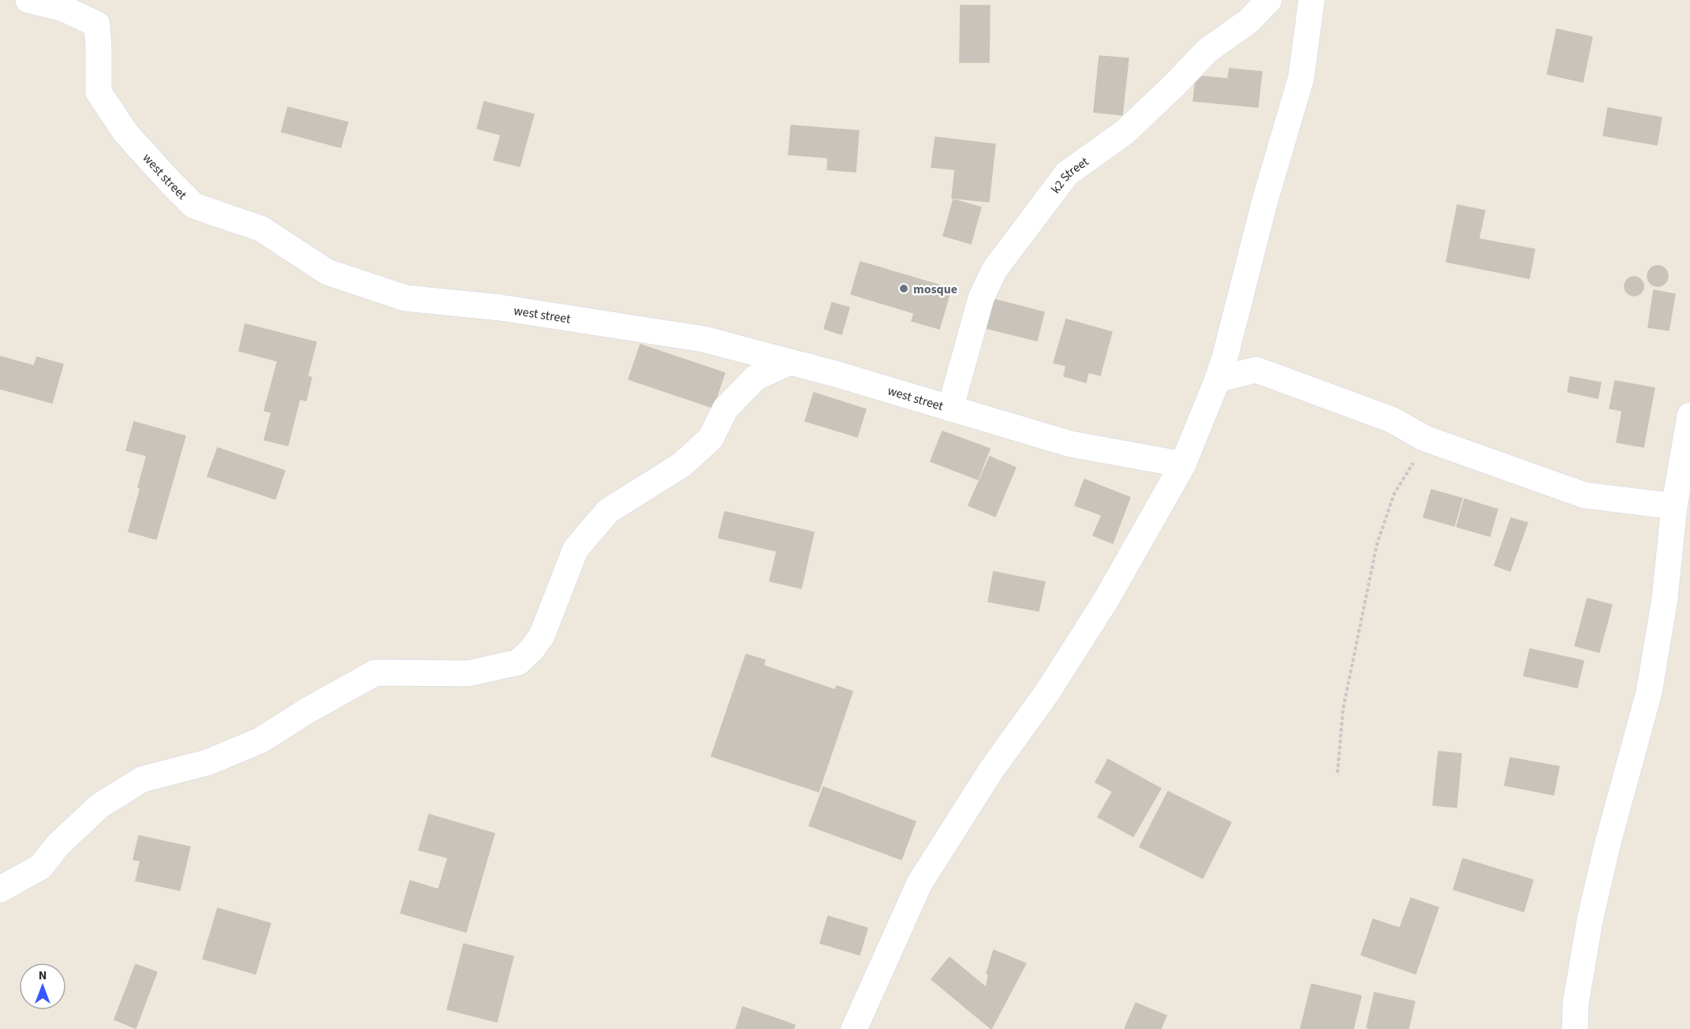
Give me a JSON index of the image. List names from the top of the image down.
{
  "streets": {
    "street": ["west street", "k2 Street"]
  },
  "crossings": [
    ["west street", "k2 Street"]
  ],
  "places": ["mosque"],
  "north": "top"
}
